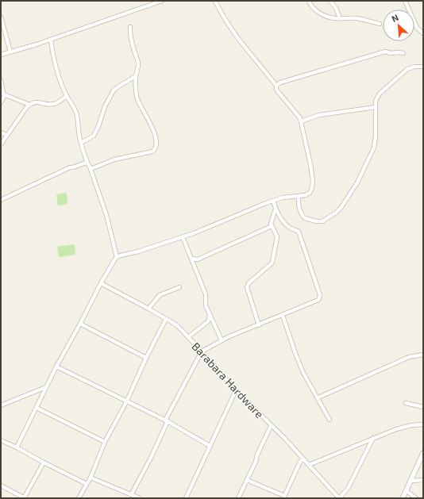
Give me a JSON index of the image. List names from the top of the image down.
{
  "streets": {
    "street": ["Barabara Hardware"]
  },
  "north": "top left"
}
